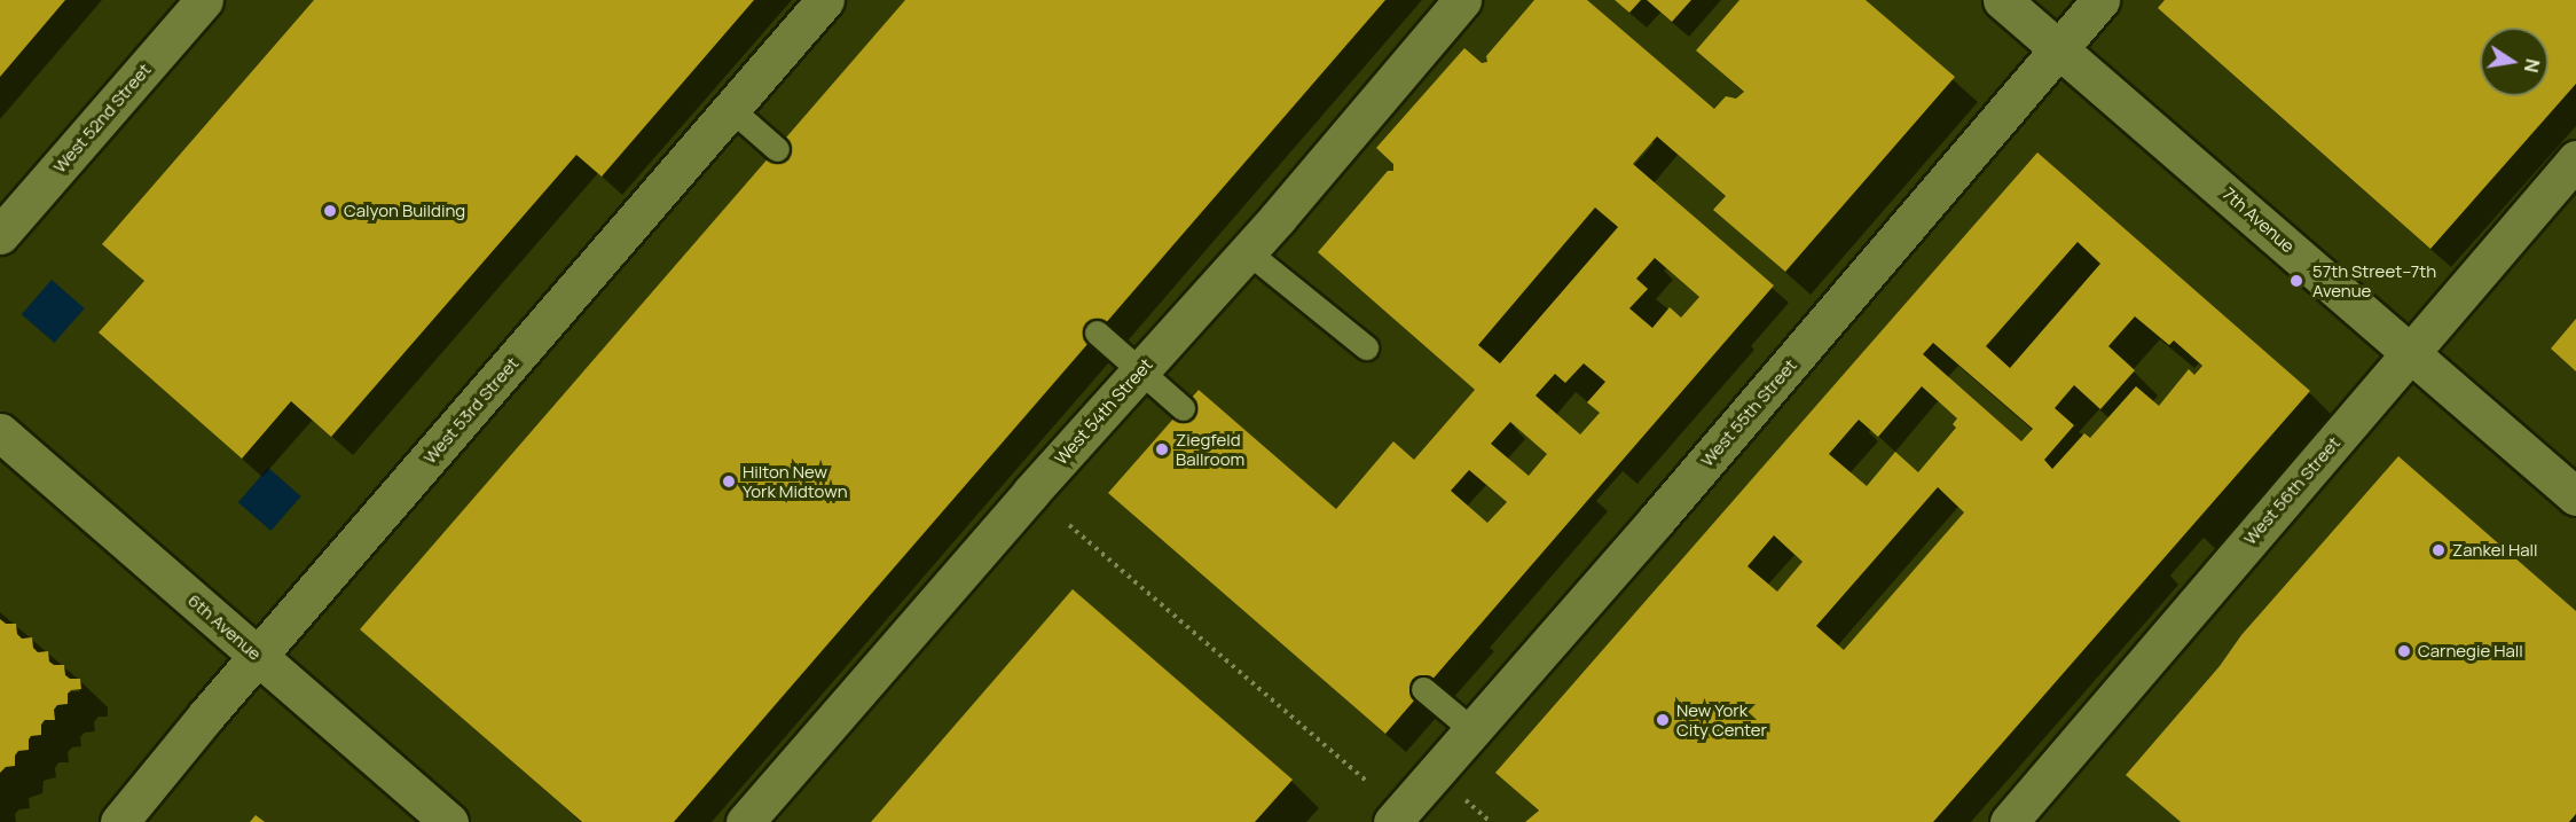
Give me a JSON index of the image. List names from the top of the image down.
{
  "streets": {
    "main road": [
      "West 52nd Street",
      "7th Avenue",
      "West 53rd Street",
      "West 54th Street",
      "West 55th Street",
      "West 56th Street",
      "6th Avenue"
    ]
  },
  "crossings": [
    ["7th Avenue", "West 55th Street"],
    ["7th Avenue", "West 56th Street"],
    ["West 53rd Street", "6th Avenue"]
  ],
  "places": [
    "Calyon Building",
    "57th Street–7th Avenue",
    "Ziegfeld Ballroom",
    "Hilton New York Midtown",
    "Zankel Hall",
    "Carnegie Hall",
    "New York City Center"
  ],
  "north": "right"
}
